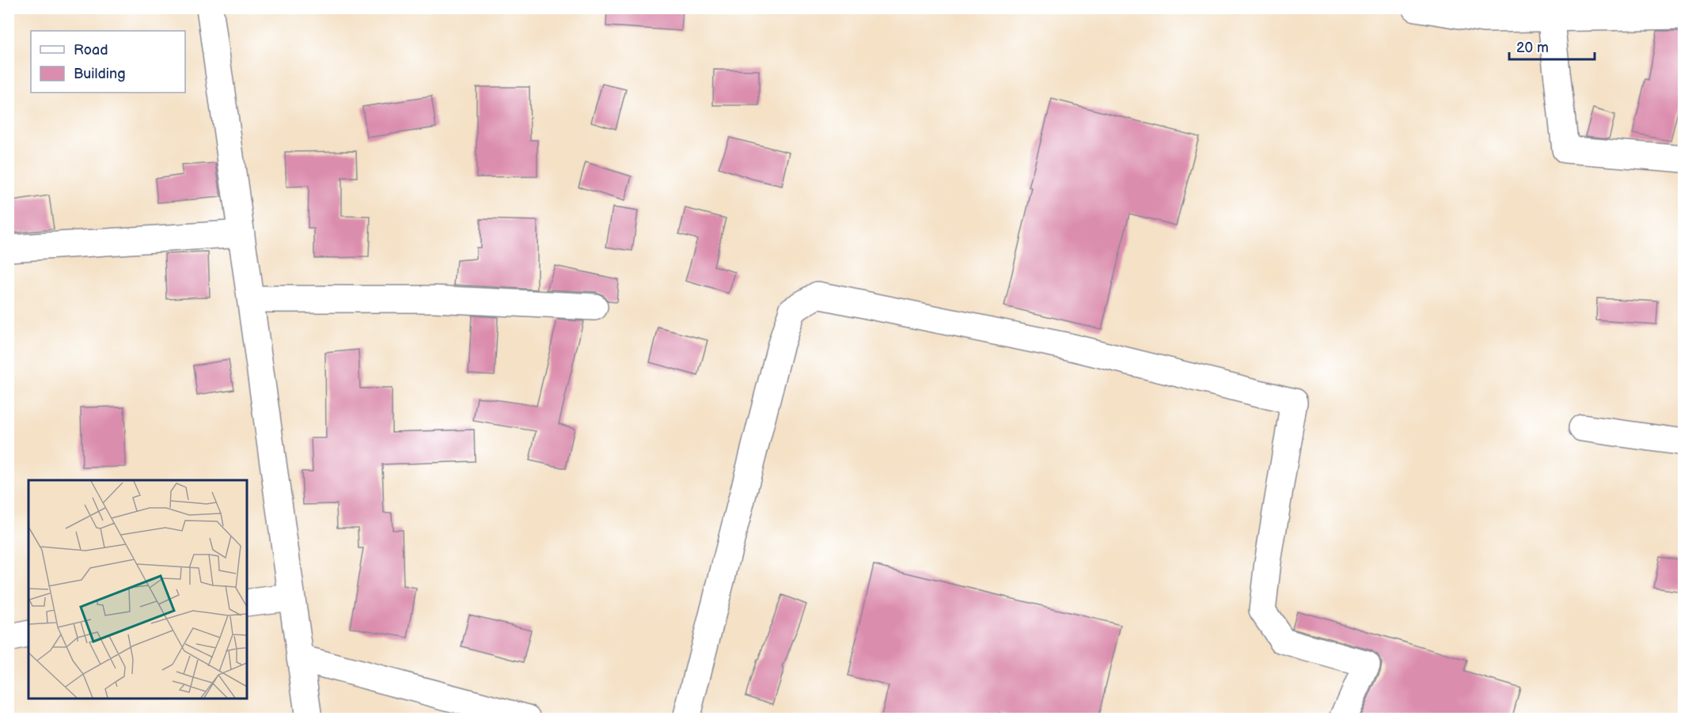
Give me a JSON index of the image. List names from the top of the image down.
{
  "legend": ["Road", "Building"],
  "scale_bar": "20 m"
}
